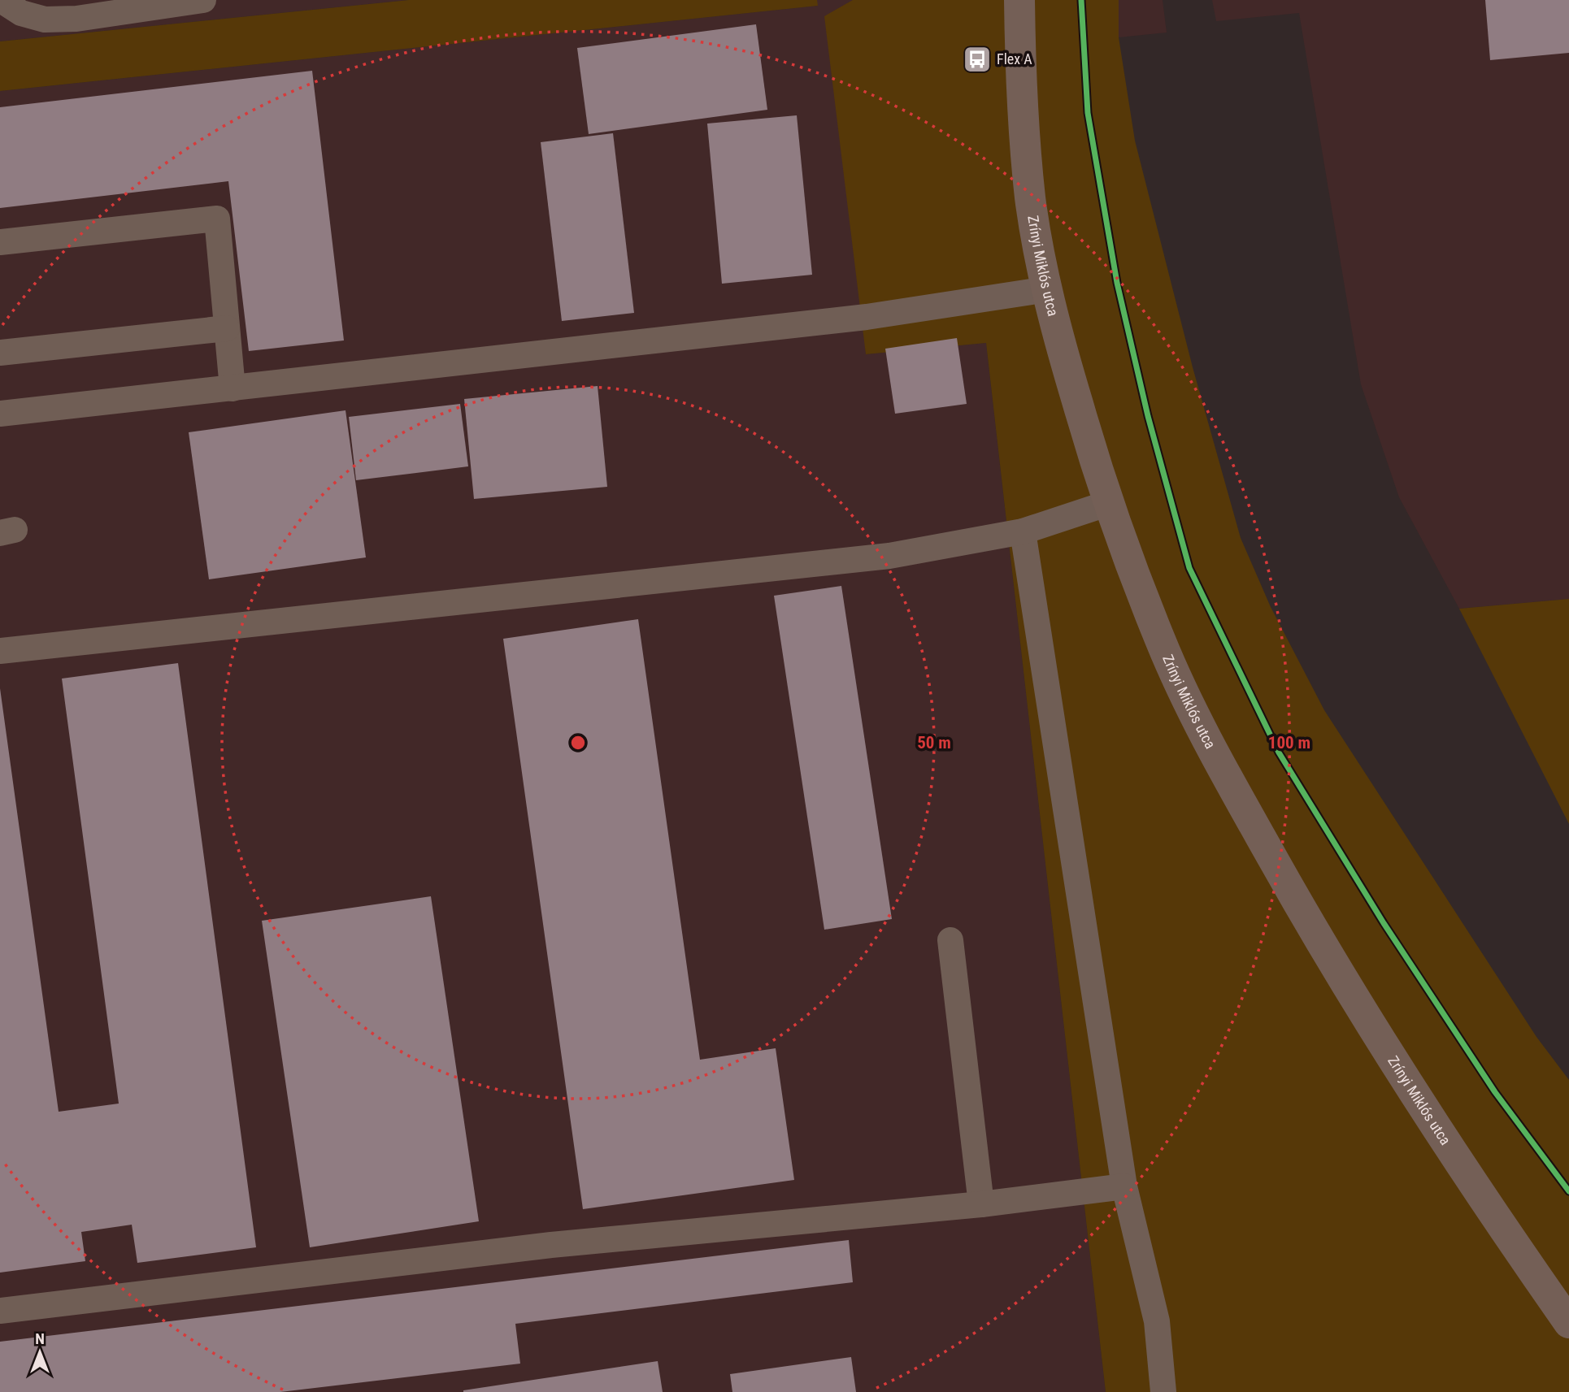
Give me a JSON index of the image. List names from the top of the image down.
{
  "streets": {
    "main road": ["Zrínyi Miklós utca"]
  },
  "places": {
    "bus stop": ["Flex A"]
  },
  "north": "top",
  "rings": ["50 m", "100 m"]
}
